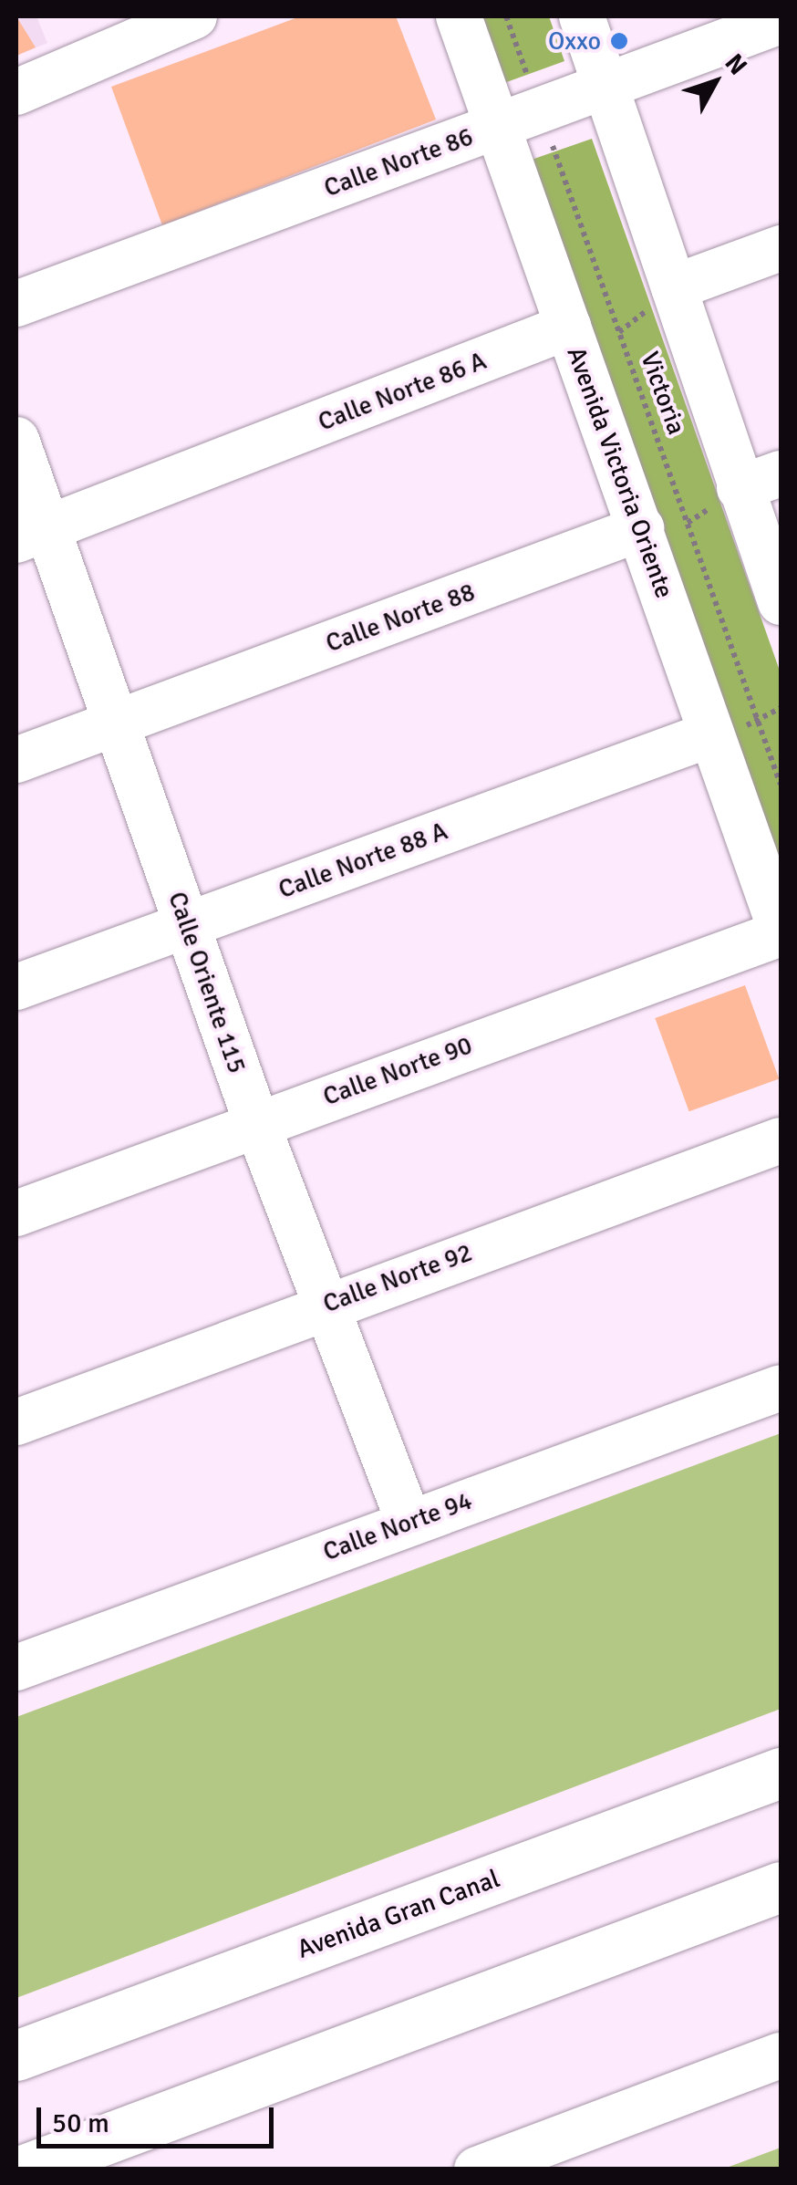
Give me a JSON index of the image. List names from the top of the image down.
{
  "streets": {
    "main road": ["Avenida Gran Canal"],
    "street": [
      "Calle Norte 86",
      "Calle Norte 86 A",
      "Avenida Victoria Oriente",
      "Calle Norte 88",
      "Calle Norte 88 A",
      "Calle Oriente 115",
      "Calle Norte 90",
      "Calle Norte 92",
      "Calle Norte 94"
    ],
    "path": ["Victoria"]
  },
  "crossings": [
    ["Calle Norte 86", "Victoria"],
    ["Calle Norte 86", "Avenida Victoria Oriente"],
    ["Calle Norte 86 A", "Avenida Victoria Oriente"],
    ["Calle Norte 86 A", "Calle Oriente 115"],
    ["Victoria", "Avenida Victoria Oriente"],
    ["Avenida Victoria Oriente", "Calle Norte 88"],
    ["Avenida Victoria Oriente", "Calle Norte 88 A"],
    ["Avenida Victoria Oriente", "Calle Norte 90"],
    ["Calle Norte 88", "Calle Oriente 115"],
    ["Calle Norte 88 A", "Calle Oriente 115"],
    ["Calle Oriente 115", "Calle Norte 90"],
    ["Calle Oriente 115", "Calle Norte 92"],
    ["Calle Oriente 115", "Calle Norte 94"]
  ],
  "places": ["Oxxo"],
  "scale_bar": "50 m",
  "north": "top right"
}
